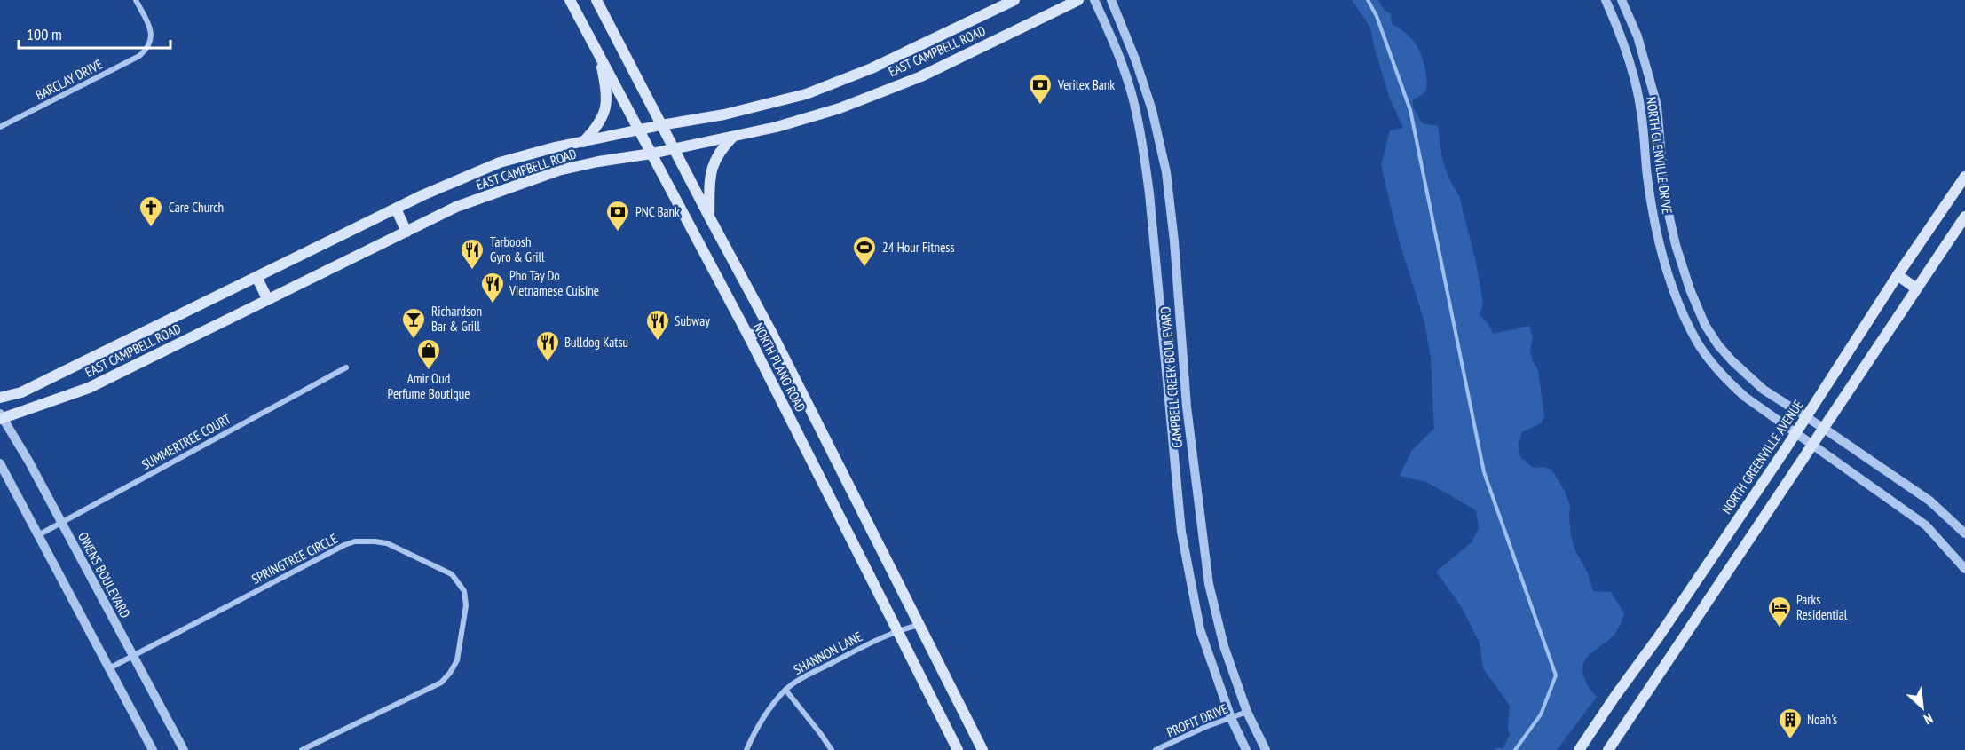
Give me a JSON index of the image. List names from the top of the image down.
{
  "streets": {
    "main road": ["EAST CAMPBELL ROAD", "NORTH PLANO ROAD", "NORTH GREENVILLE AVENUE"],
    "street": [
      "BARCLAY DRIVE",
      "NORTH GLENVILLE DRIVE",
      "CAMPBELL CREEK BOULEVARD",
      "SUMMERTREE COURT",
      "SPRINGTREE CIRCLE",
      "OWENS BOULEVARD",
      "SHANNON LANE",
      "PROFIT DRIVE"
    ]
  },
  "crossings": [
    ["EAST CAMPBELL ROAD", "NORTH PLANO ROAD"],
    ["EAST CAMPBELL ROAD", "OWENS BOULEVARD"],
    ["NORTH GLENVILLE DRIVE", "NORTH GREENVILLE AVENUE"],
    ["NORTH PLANO ROAD", "SHANNON LANE"],
    ["CAMPBELL CREEK BOULEVARD", "PROFIT DRIVE"],
    ["SUMMERTREE COURT", "OWENS BOULEVARD"],
    ["SPRINGTREE CIRCLE", "OWENS BOULEVARD"]
  ],
  "places": {
    "bank": ["Veritex Bank", "PNC Bank"],
    "church": ["Care Church"],
    "sports": ["24 Hour Fitness"],
    "restaurant": [
      "Tarboosh Gyro & Grill",
      "Pho Tay Do Vietnamese Cuisine",
      "Subway",
      "Bulldog Katsu"
    ],
    "bar": ["Richardson Bar & Grill"],
    "shop": ["Amir Oud Perfume Boutique"],
    "hotel": ["Parks Residential"],
    "building": ["Noah's"]
  },
  "scale_bar": "100 m",
  "north": "bottom right"
}
